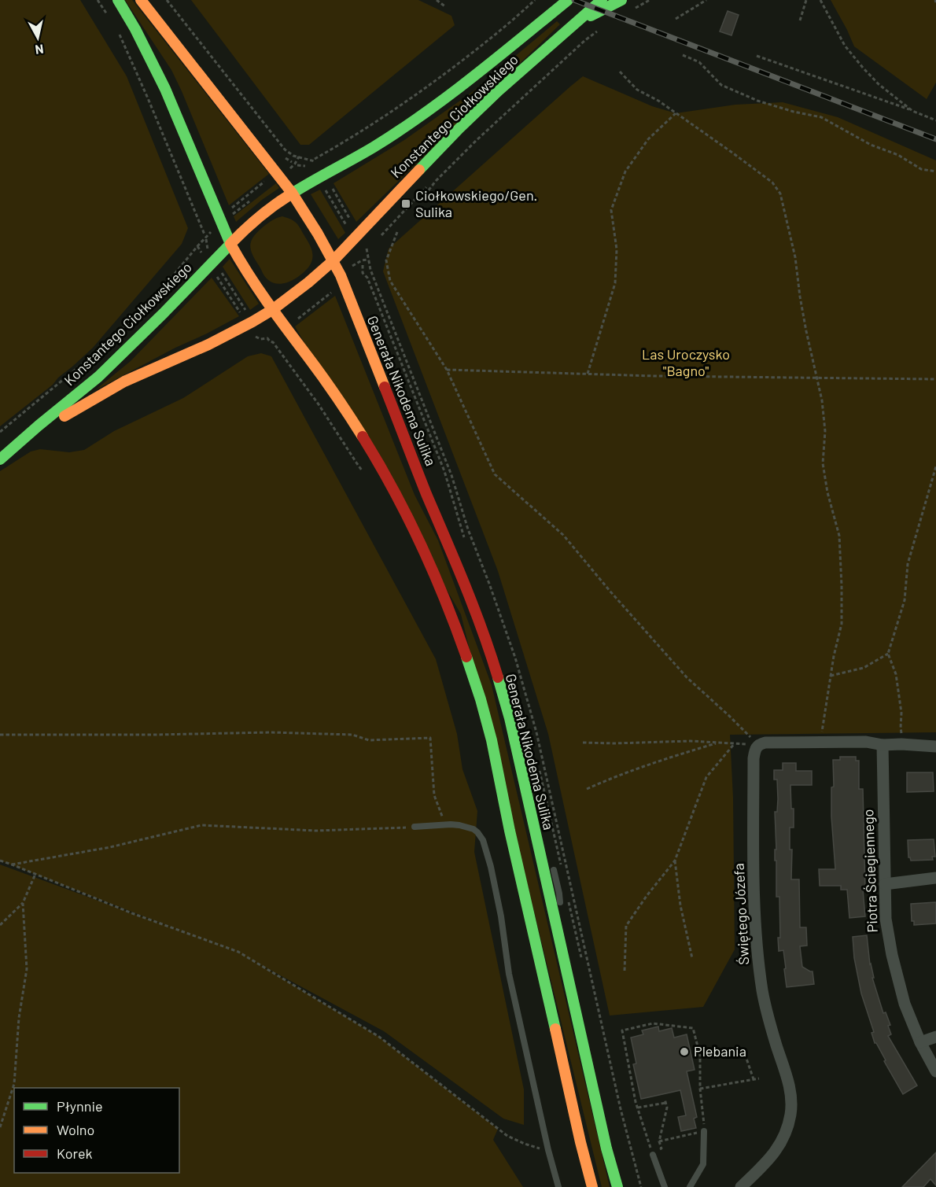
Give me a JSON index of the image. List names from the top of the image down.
{
  "streets": {
    "main road": ["Konstantego Ciołkowskiego", "Generała Nikodema Sulika"],
    "street": ["Piotra Ściegiennego", "Świętego Józefa"]
  },
  "crossings": [
    ["Konstantego Ciołkowskiego", "Generała Nikodema Sulika"]
  ],
  "parks": ["Las Uroczysko \"Bagno\""],
  "places": {
    "transit": ["Ciołkowskiego/Gen. Sulika"],
    "other": ["Plebania"]
  },
  "legend": ["Płynnie", "Wolno", "Korek"],
  "north": "bottom"
}
